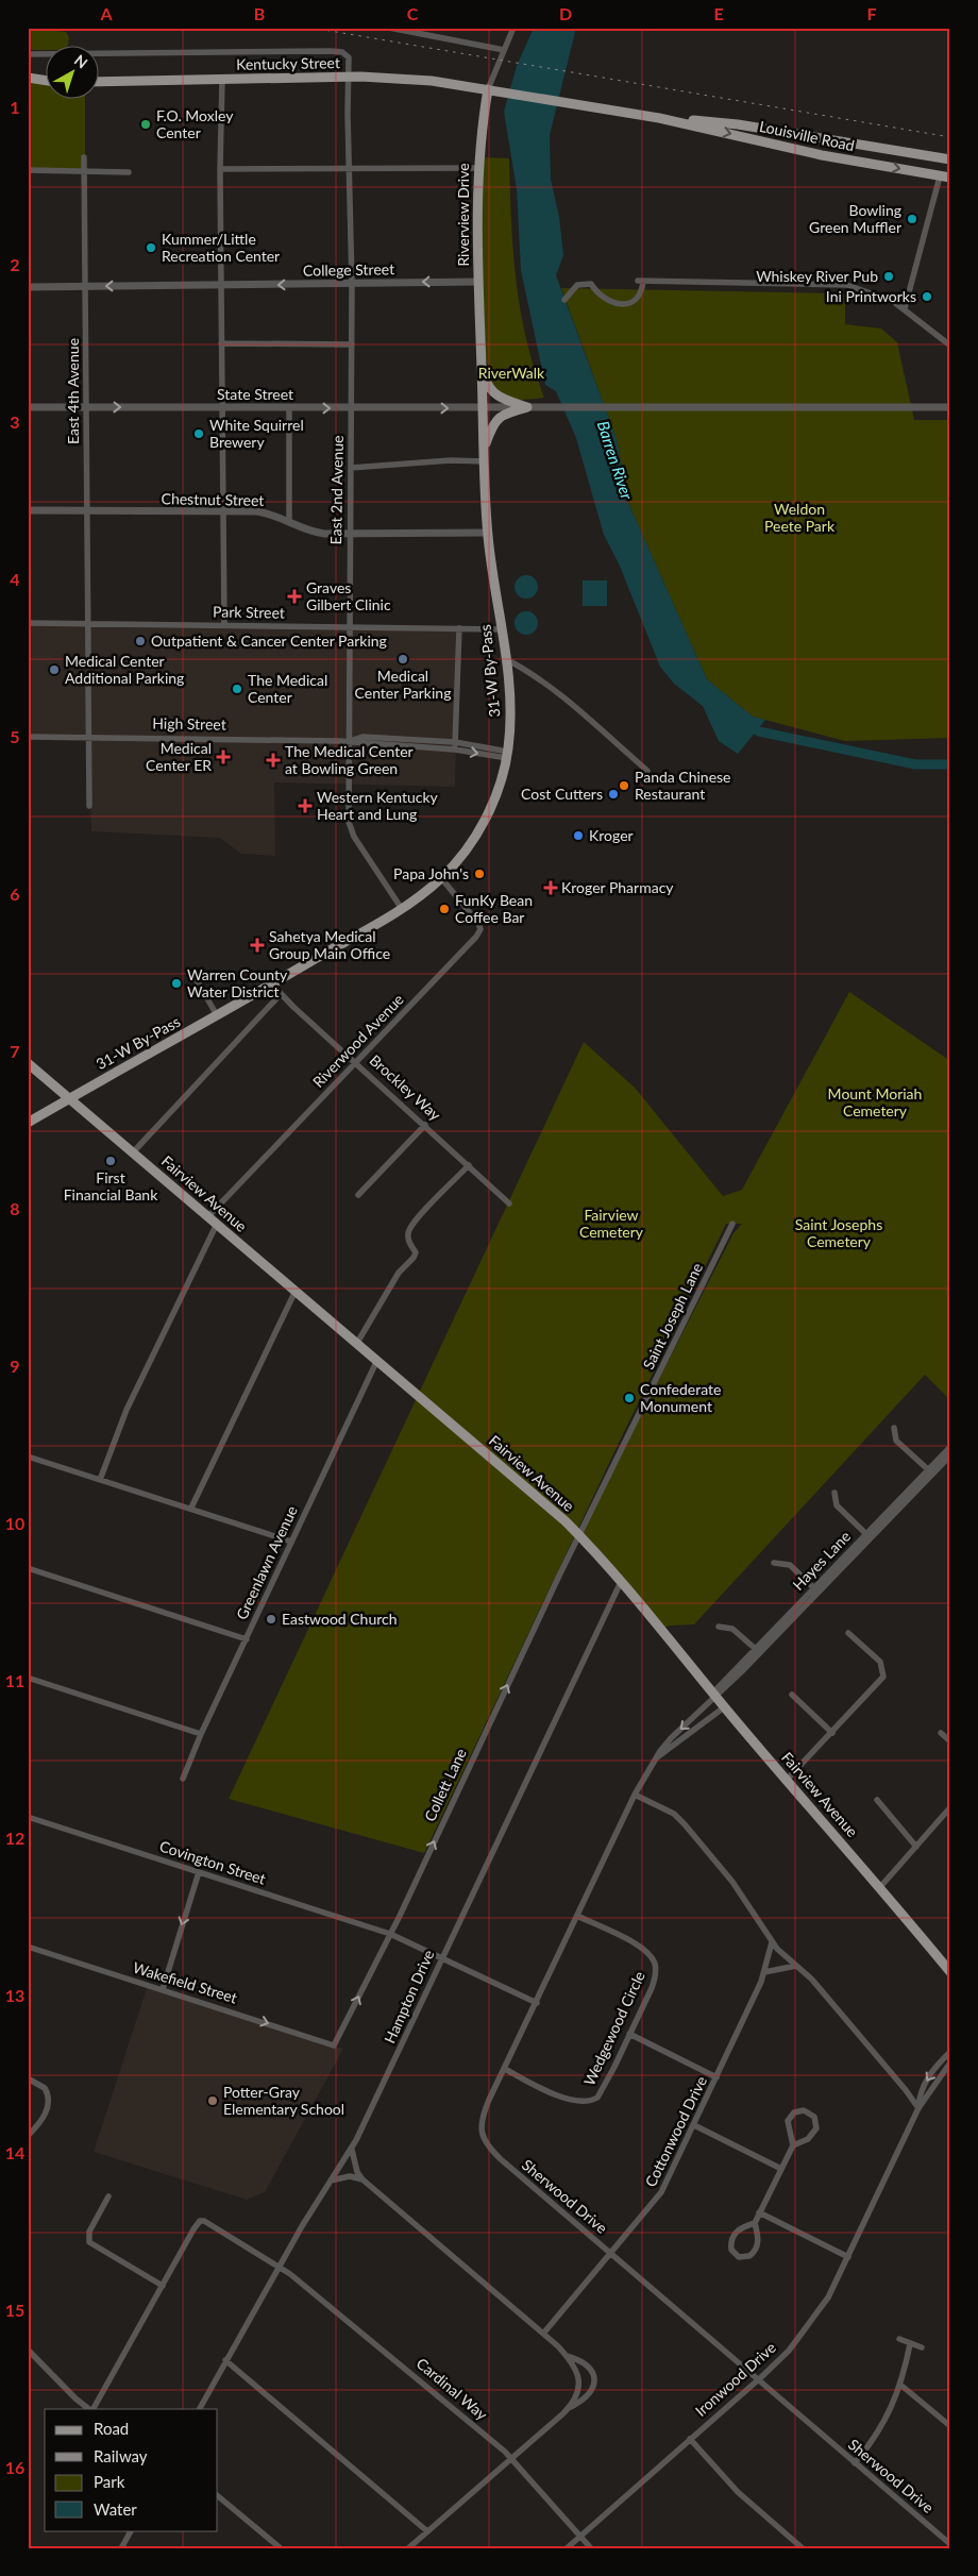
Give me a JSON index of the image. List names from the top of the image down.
{
  "streets": {
    "main road": [
      "Kentucky Street",
      "Louisville Road",
      "Riverview Drive",
      "31-W By-Pass",
      "Fairview Avenue"
    ],
    "street": [
      "College Street",
      "East 4th Avenue",
      "State Street",
      "East 2nd Avenue",
      "Chestnut Street",
      "Park Street",
      "High Street",
      "Riverwood Avenue",
      "Brockley Way",
      "Saint Joseph Lane",
      "Hayes Lane",
      "Greenlawn Avenue",
      "Collett Lane",
      "Covington Street",
      "Wakefield Street",
      "Hampton Drive",
      "Wedgewood Circle",
      "Cottonwood Drive",
      "Sherwood Drive",
      "Ironwood Drive",
      "Cardinal Way"
    ]
  },
  "crossings": [
    ["Kentucky Street", "Louisville Road"],
    ["Kentucky Street", "Riverview Drive"],
    ["Kentucky Street", "East 2nd Avenue"],
    ["Louisville Road", "Riverview Drive"],
    ["Riverview Drive", "College Street"],
    ["Riverview Drive", "State Street"],
    ["Riverview Drive", "31-W By-Pass"],
    ["College Street", "East 4th Avenue"],
    ["College Street", "East 2nd Avenue"],
    ["East 4th Avenue", "State Street"],
    ["East 4th Avenue", "Chestnut Street"],
    ["East 4th Avenue", "Park Street"],
    ["State Street", "East 2nd Avenue"],
    ["State Street", "31-W By-Pass"],
    ["East 2nd Avenue", "Chestnut Street"],
    ["East 2nd Avenue", "Park Street"],
    ["East 2nd Avenue", "31-W By-Pass"],
    ["East 2nd Avenue", "High Street"],
    ["Chestnut Street", "31-W By-Pass"],
    ["Park Street", "31-W By-Pass"],
    ["31-W By-Pass", "High Street"],
    ["31-W By-Pass", "Riverwood Avenue"],
    ["31-W By-Pass", "Brockley Way"],
    ["31-W By-Pass", "Fairview Avenue"],
    ["Riverwood Avenue", "Brockley Way"],
    ["Riverwood Avenue", "Fairview Avenue"],
    ["Fairview Avenue", "Saint Joseph Lane"],
    ["Fairview Avenue", "Hayes Lane"],
    ["Fairview Avenue", "Greenlawn Avenue"],
    ["Fairview Avenue", "Collett Lane"],
    ["Fairview Avenue", "Hampton Drive"],
    ["Fairview Avenue", "Sherwood Drive"],
    ["Saint Joseph Lane", "Collett Lane"],
    ["Hayes Lane", "Sherwood Drive"],
    ["Collett Lane", "Covington Street"],
    ["Collett Lane", "Wakefield Street"],
    ["Covington Street", "Hampton Drive"],
    ["Covington Street", "Sherwood Drive"],
    ["Hampton Drive", "Cardinal Way"],
    ["Wedgewood Circle", "Sherwood Drive"],
    ["Cottonwood Drive", "Sherwood Drive"],
    ["Sherwood Drive", "Ironwood Drive"],
    ["Ironwood Drive", "Cardinal Way"]
  ],
  "one_way": ["Collett Lane", "Wakefield Street"],
  "water": ["Barren River"],
  "parks": [
    "RiverWalk",
    "Weldon Peete Park",
    "Mount Moriah Cemetery",
    "Fairview Cemetery",
    "Saint Josephs Cemetery"
  ],
  "places": {
    "other": [
      "F.O. Moxley Center",
      "Bowling Green Muffler",
      "Kummer/Little Recreation Center",
      "Whiskey River Pub",
      "Ini Printworks",
      "White Squirrel Brewery",
      "Outpatient & Cancer Center Parking",
      "Medical Center Parking",
      "Medical Center Additional Parking",
      "The Medical Center",
      "Panda Chinese Restaurant",
      "Cost Cutters",
      "Kroger",
      "Papa John's",
      "FunKy Bean Coffee Bar",
      "Warren County Water District",
      "First Financial Bank",
      "Confederate Monument",
      "Eastwood Church",
      "Potter-Gray Elementary School"
    ],
    "health": [
      "Graves Gilbert Clinic",
      "Medical Center ER",
      "The Medical Center at Bowling Green",
      "Western Kentucky Heart and Lung",
      "Kroger Pharmacy",
      "Sahetya Medical Group Main Office"
    ]
  },
  "legend": [
    "Road",
    "Railway",
    "Park",
    "Water"
  ],
  "north": "top right",
  "grid": {
    "columns": [
      "A",
      "B",
      "C",
      "D",
      "E",
      "F"
    ],
    "rows": [
      "1",
      "2",
      "3",
      "4",
      "5",
      "6",
      "7",
      "8",
      "9",
      "10",
      "11",
      "12",
      "13",
      "14",
      "15",
      "16"
    ]
  }
}
